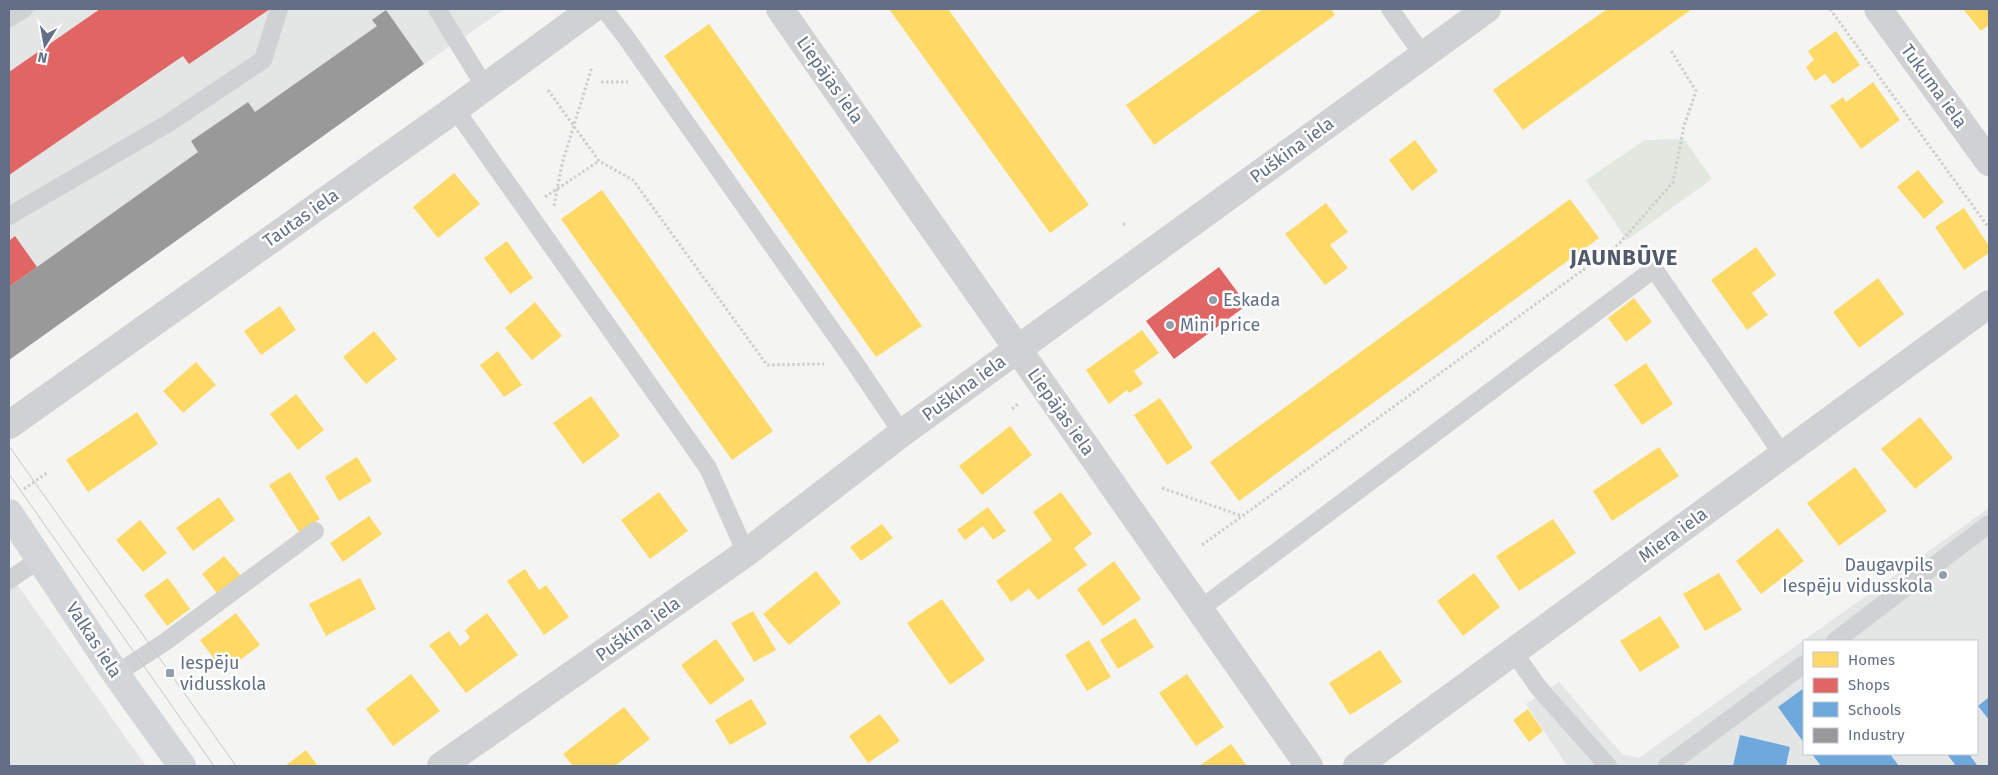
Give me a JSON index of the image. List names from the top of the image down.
{
  "streets": {
    "street": [
      "Liepājas iela",
      "Tukuma iela",
      "Puškina iela",
      "Tautas iela",
      "Miera iela",
      "Valkas iela"
    ]
  },
  "crossings": [
    ["Liepājas iela", "Puškina iela"]
  ],
  "districts": ["JAUNBŪVE"],
  "places": {
    "other": ["Eskada", "Mini price", "Daugavpils Iespēju vidusskola"],
    "transit": ["Iespēju vidusskola"]
  },
  "legend": [
    "Homes",
    "Shops",
    "Schools",
    "Industry"
  ],
  "north": "bottom"
}
